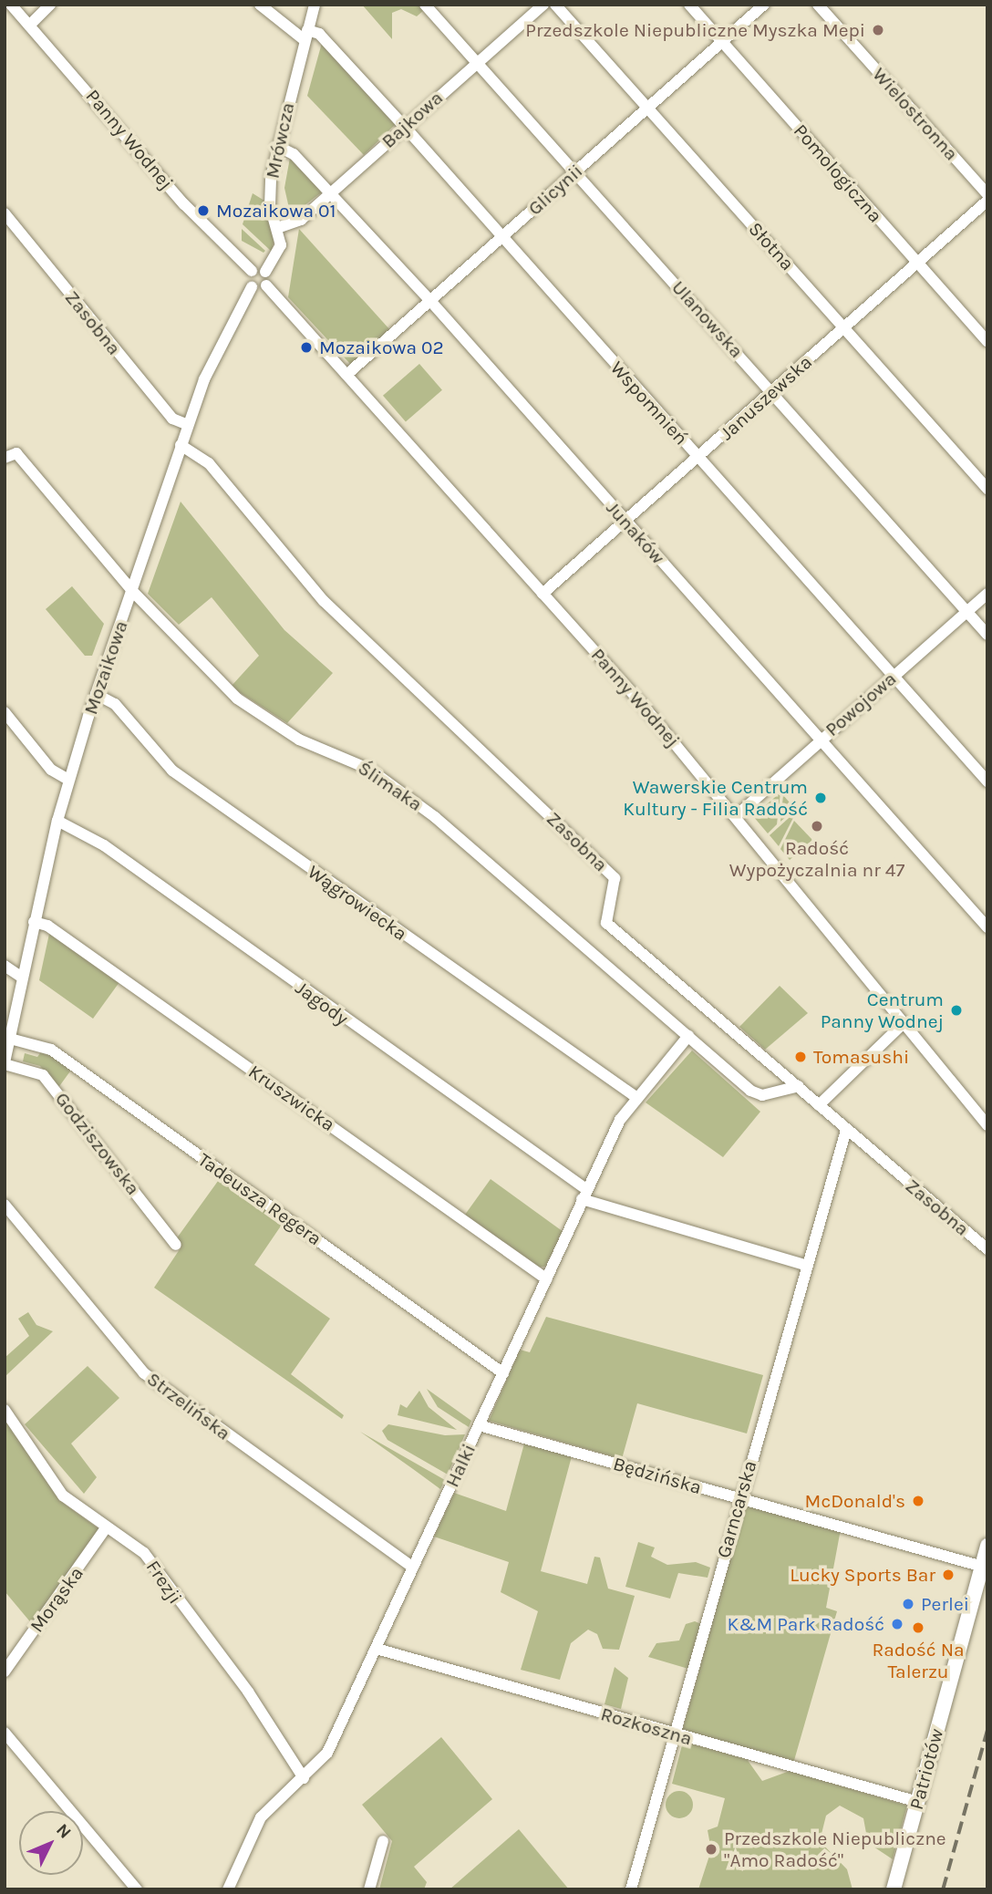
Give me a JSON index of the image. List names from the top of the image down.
{
  "streets": {
    "main road": ["Patriotów"],
    "street": [
      "Wielostronna",
      "Bajkowa",
      "Panny Wodnej",
      "Mrówcza",
      "Pomologiczna",
      "Glicynii",
      "Słotna",
      "Ulanowska",
      "Zasobna",
      "Januszewska",
      "Wspomnień",
      "Junaków",
      "Mozaikowa",
      "Powojowa",
      "Ślimaka",
      "Wągrowiecka",
      "Jagody",
      "Kruszwicka",
      "Godziszowska",
      "Tadeusza Regera",
      "Strzelińska",
      "Halki",
      "Będzińska",
      "Garncarska",
      "Frezji",
      "Morąska",
      "Rozkoszna"
    ]
  },
  "crossings": [
    ["Bajkowa", "Mrówcza"],
    ["Bajkowa", "Ulanowska"],
    ["Bajkowa", "Wspomnień"],
    ["Bajkowa", "Junaków"],
    ["Panny Wodnej", "Glicynii"],
    ["Panny Wodnej", "Januszewska"],
    ["Panny Wodnej", "Powojowa"],
    ["Mrówcza", "Wspomnień"],
    ["Mrówcza", "Junaków"],
    ["Pomologiczna", "Glicynii"],
    ["Pomologiczna", "Januszewska"],
    ["Glicynii", "Słotna"],
    ["Glicynii", "Ulanowska"],
    ["Glicynii", "Wspomnień"],
    ["Glicynii", "Junaków"],
    ["Słotna", "Januszewska"],
    ["Ulanowska", "Januszewska"],
    ["Ulanowska", "Powojowa"],
    ["Zasobna", "Mozaikowa"],
    ["Zasobna", "Ślimaka"],
    ["Zasobna", "Garncarska"],
    ["Januszewska", "Wspomnień"],
    ["Januszewska", "Junaków"],
    ["Wspomnień", "Powojowa"],
    ["Junaków", "Powojowa"],
    ["Mozaikowa", "Ślimaka"],
    ["Mozaikowa", "Wągrowiecka"],
    ["Mozaikowa", "Jagody"],
    ["Mozaikowa", "Kruszwicka"],
    ["Mozaikowa", "Godziszowska"],
    ["Mozaikowa", "Tadeusza Regera"],
    ["Ślimaka", "Halki"],
    ["Wągrowiecka", "Halki"],
    ["Jagody", "Halki"],
    ["Jagody", "Garncarska"],
    ["Kruszwicka", "Halki"],
    ["Godziszowska", "Tadeusza Regera"],
    ["Tadeusza Regera", "Halki"],
    ["Strzelińska", "Halki"],
    ["Halki", "Będzińska"],
    ["Halki", "Frezji"],
    ["Halki", "Rozkoszna"],
    ["Będzińska", "Garncarska"],
    ["Będzińska", "Patriotów"],
    ["Garncarska", "Rozkoszna"],
    ["Frezji", "Morąska"],
    ["Rozkoszna", "Patriotów"]
  ],
  "places": [
    "Przedszkole Niepubliczne Myszka Mepi",
    "Mozaikowa 01",
    "Mozaikowa 02",
    "Wawerskie Centrum Kultury - Filia Radość",
    "Radość Wypożyczalnia nr 47",
    "Centrum Panny Wodnej",
    "Tomasushi",
    "McDonald's",
    "Lucky Sports Bar",
    "Perlei",
    "K&M Park Radość",
    "Radość Na Talerzu",
    "Przedszkole Niepubliczne \"Amo Radość\""
  ],
  "north": "top right"
}
